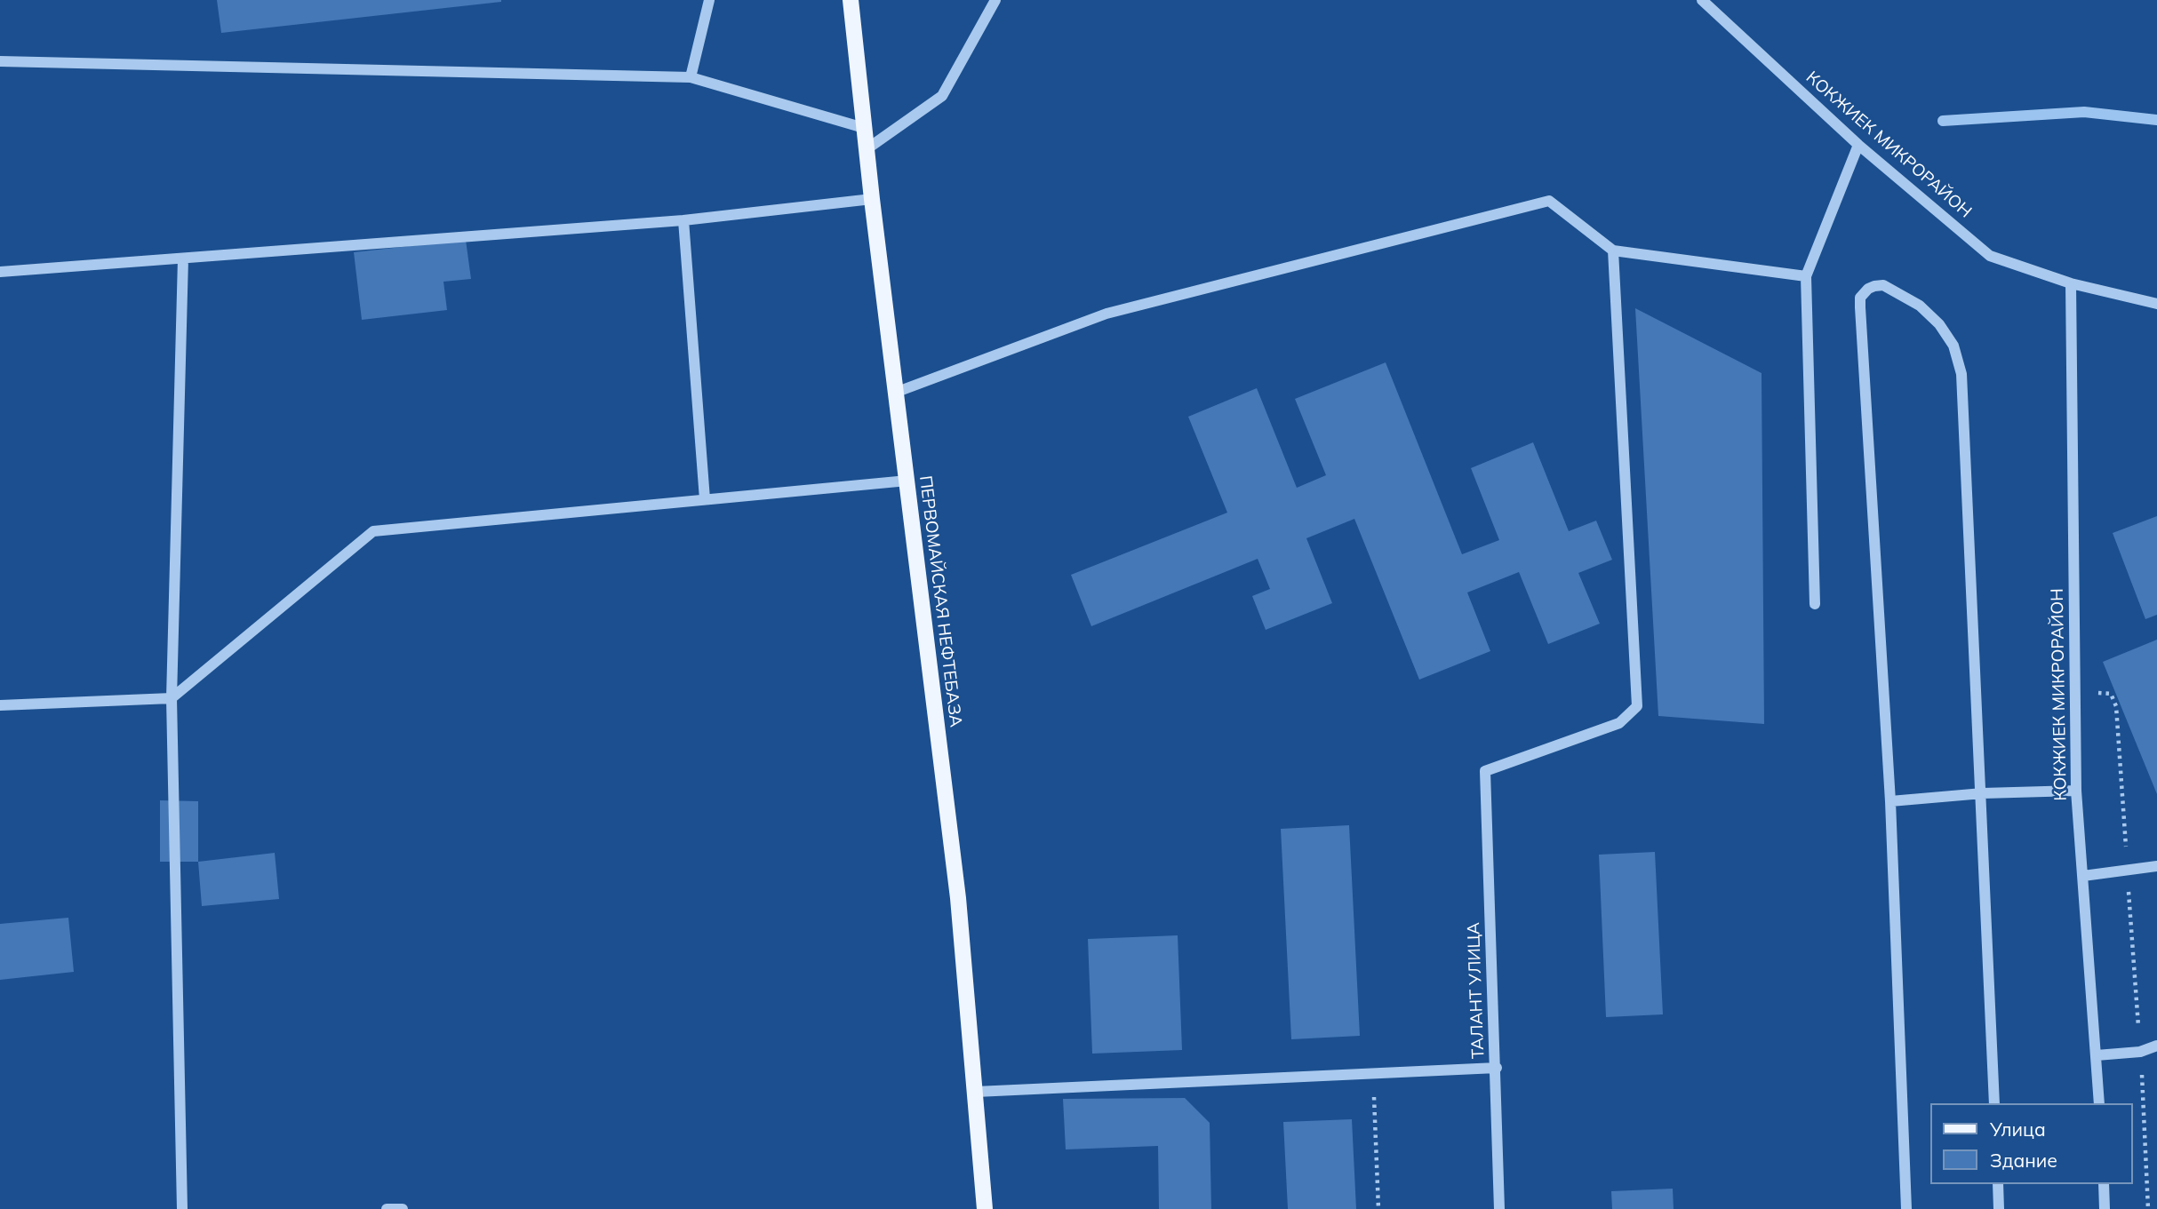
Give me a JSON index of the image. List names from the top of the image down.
{
  "streets": {
    "main road": ["ПЕРВОМАЙСКАЯ НЕФТЕБАЗА"],
    "street": ["КОКЖИЕК МИКРОРАЙОН", "ТАЛАНТ УЛИЦА"]
  },
  "legend": ["Улица", "Здание"]
}
